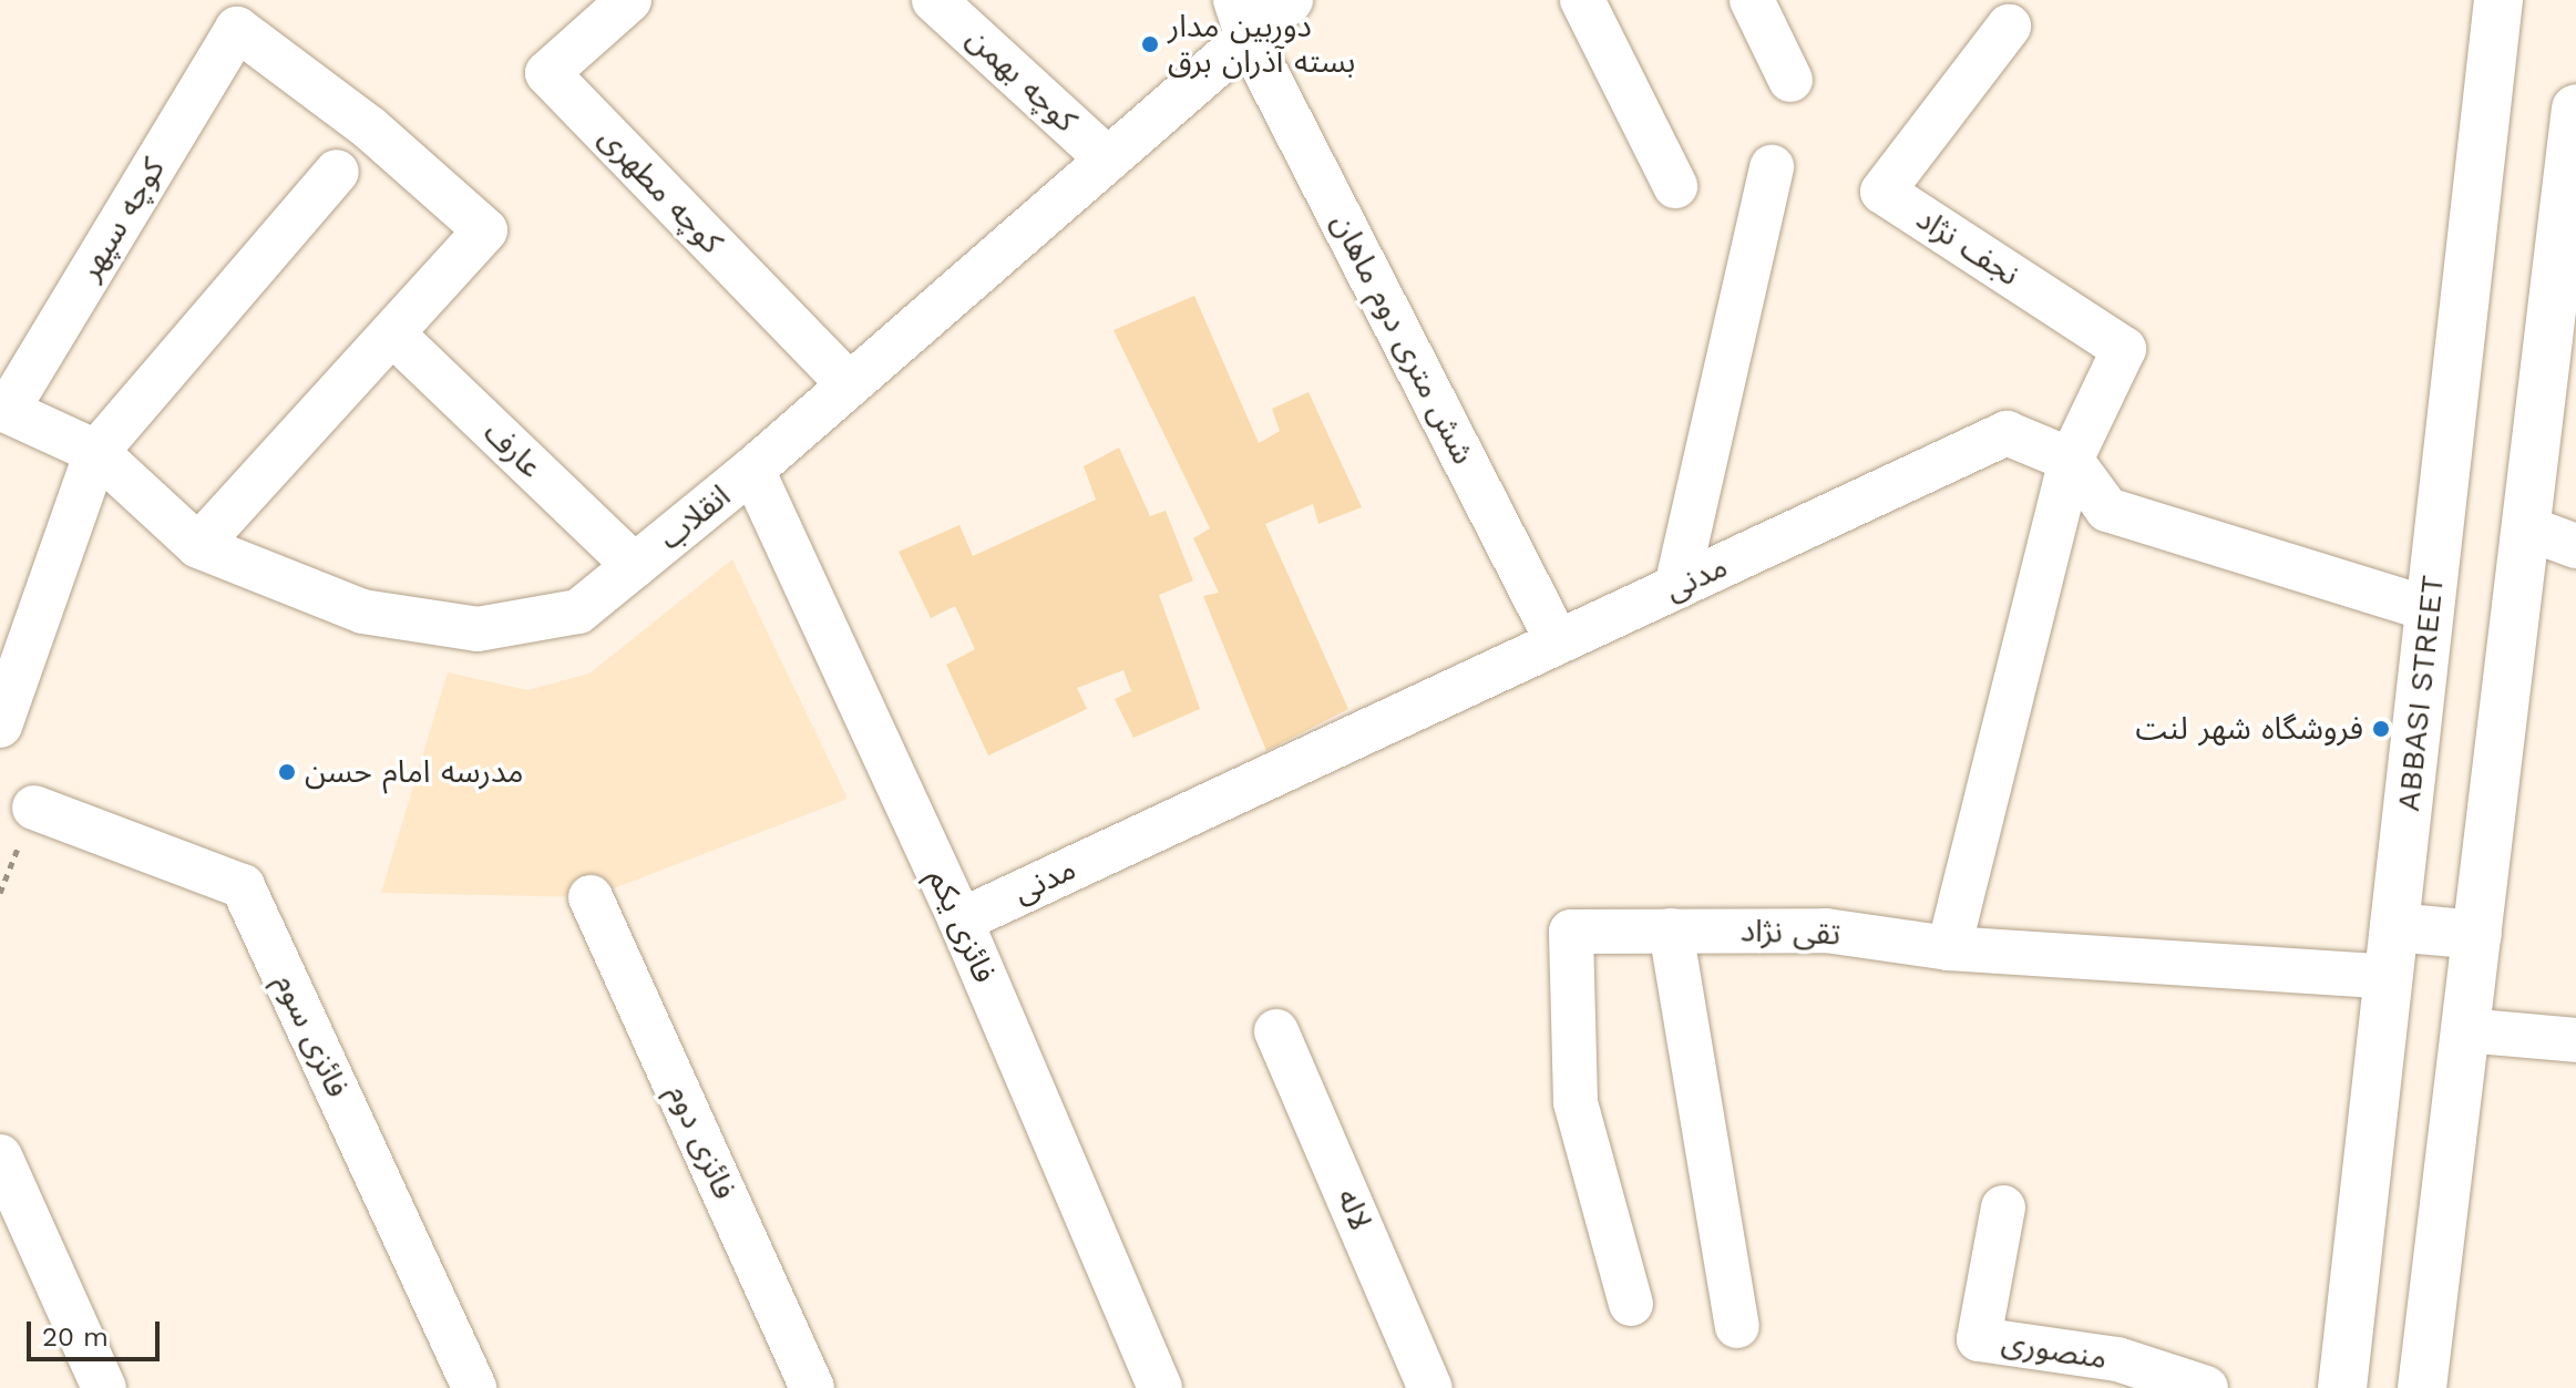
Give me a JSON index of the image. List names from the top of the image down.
{
  "streets": {
    "main road": ["ABBASI STREET"],
    "street": [
      "کوچه بهمن",
      "کوچه مطهری",
      "کوچه سپهر",
      "نجف نژاد",
      "شش متری دوم ماهان",
      "عارف",
      "انقلاب",
      "مدنی",
      "فائزی یکم",
      "تقی نژاد",
      "فائزی سوم",
      "فائزی دوم",
      "لاله",
      "منصوری"
    ]
  },
  "crossings": [
    ["کوچه بهمن", "انقلاب"],
    ["کوچه مطهری", "انقلاب"],
    ["کوچه سپهر", "عارف"],
    ["کوچه سپهر", "انقلاب"],
    ["نجف نژاد", "مدنی"],
    ["شش متری دوم ماهان", "انقلاب"],
    ["شش متری دوم ماهان", "مدنی"],
    ["عارف", "انقلاب"],
    ["انقلاب", "فائزی یکم"],
    ["مدنی", "فائزی یکم"],
    ["ABBASI STREET", "تقی نژاد"]
  ],
  "places": ["دوربین مدار بسته آذران برق", "فروشگاه شهر لنت", "مدرسه امام حسن"],
  "scale_bar": "20 m"
}
